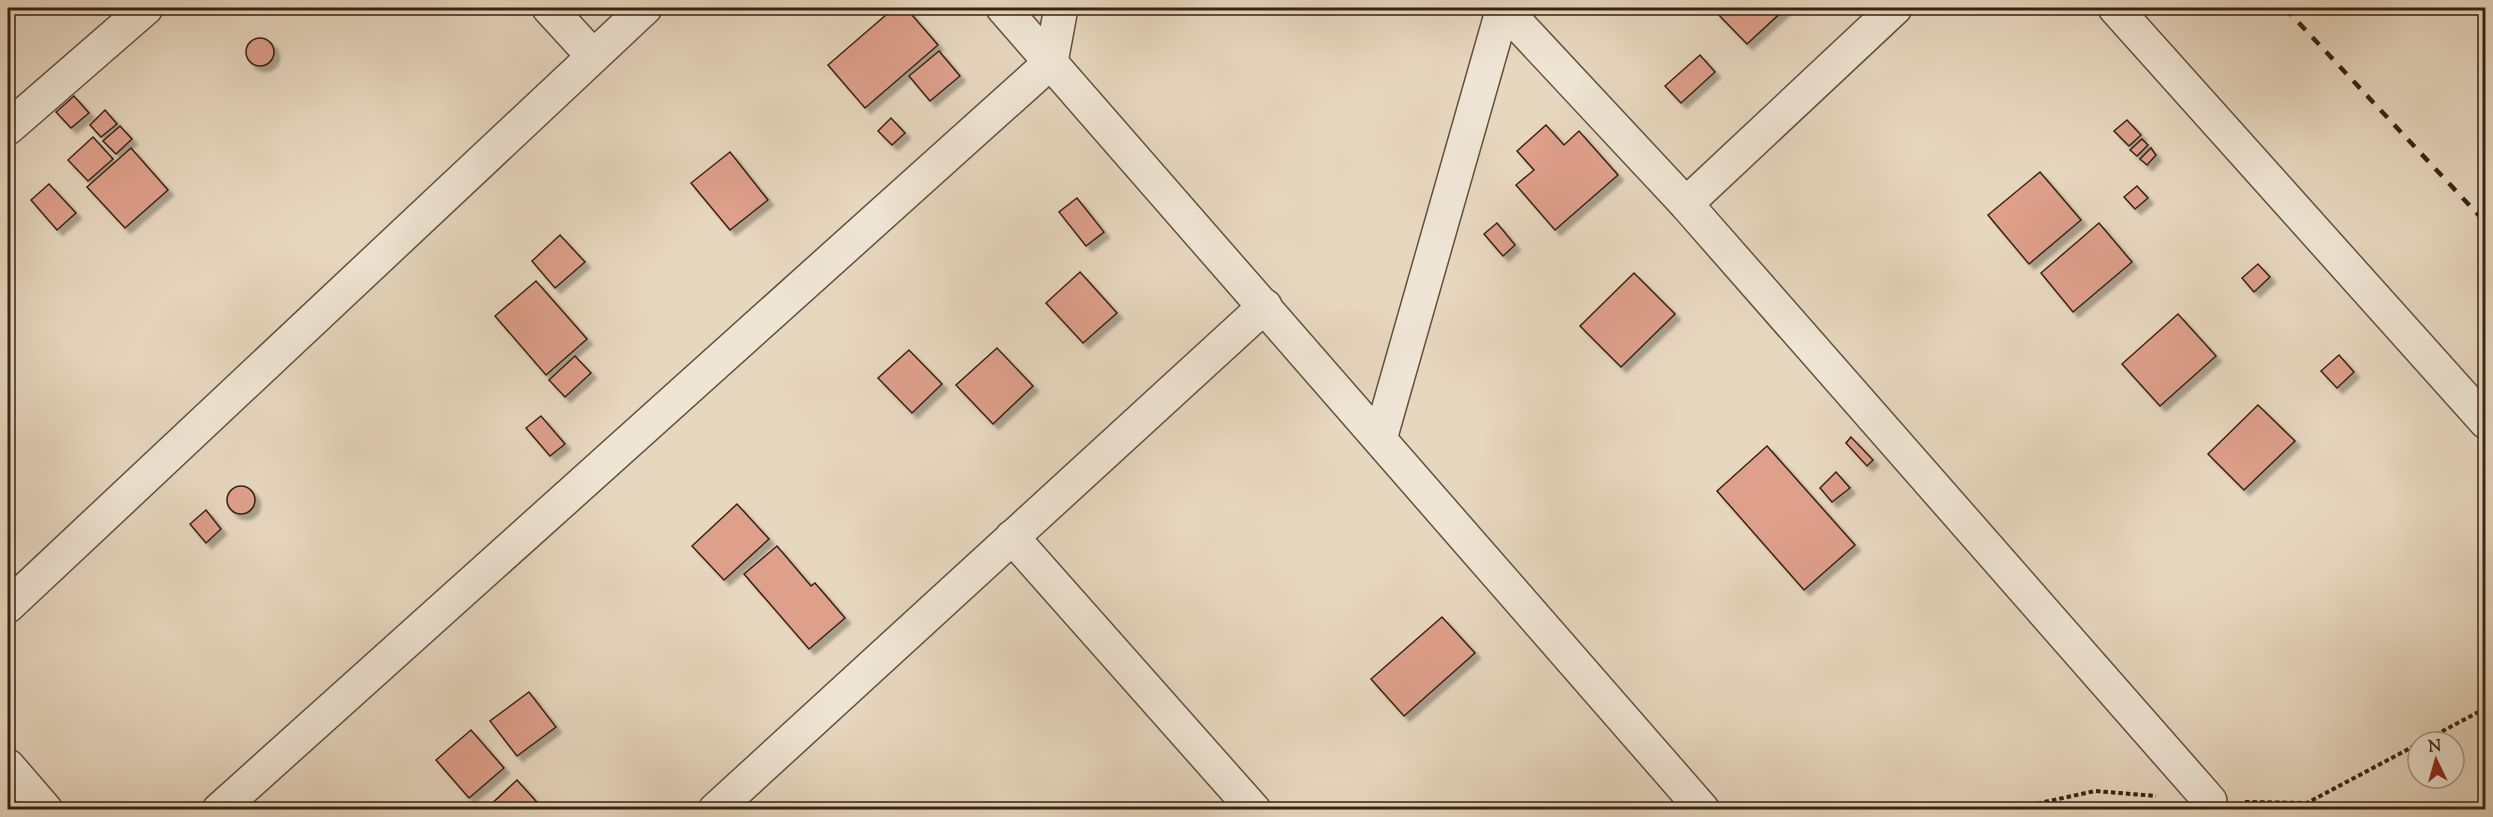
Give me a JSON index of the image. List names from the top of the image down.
{
  "north": "top"
}
